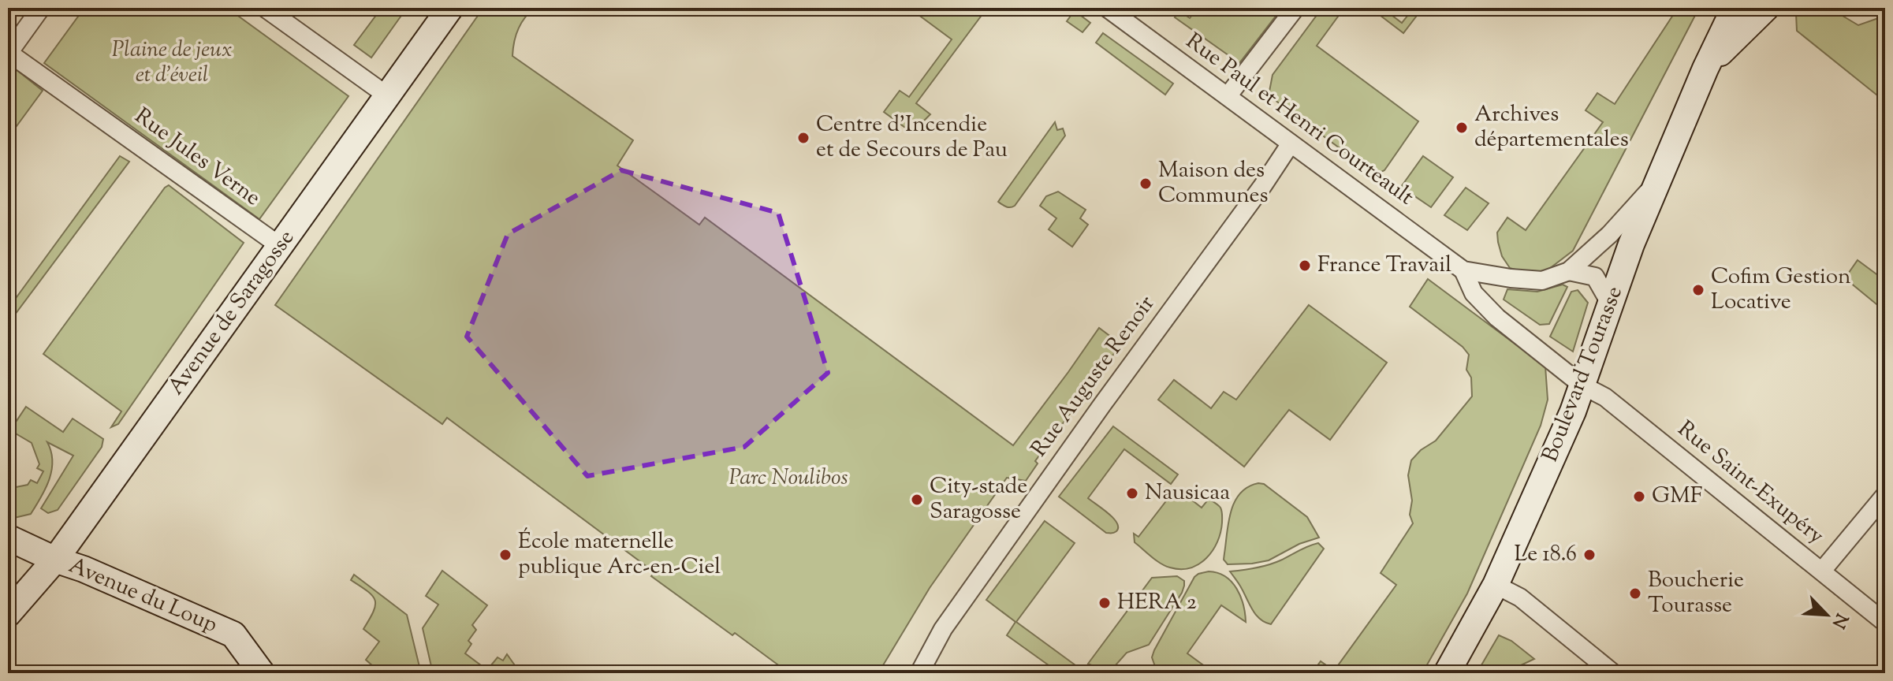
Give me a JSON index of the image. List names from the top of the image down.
{
  "streets": {
    "street": [
      "Rue Paul et Henri Courteault",
      "Rue Jules Verne",
      "Avenue de Saragosse",
      "Boulevard Tourasse",
      "Rue Auguste Renoir",
      "Rue Saint-Exupéry",
      "Avenue du Loup"
    ]
  },
  "crossings": [
    ["Rue Paul et Henri Courteault", "Boulevard Tourasse"],
    ["Rue Paul et Henri Courteault", "Rue Auguste Renoir"],
    ["Rue Paul et Henri Courteault", "Rue Saint-Exupéry"],
    ["Rue Jules Verne", "Avenue de Saragosse"],
    ["Avenue de Saragosse", "Avenue du Loup"],
    ["Boulevard Tourasse", "Rue Saint-Exupéry"]
  ],
  "parks": ["Plaine de jeux et d'éveil", "Parc Noulibos"],
  "places": [
    "Archives départementales",
    "Centre d'Incendie et de Secours de Pau",
    "Maison des Communes",
    "France Travail",
    "Cofim Gestion Locative",
    "Nausicaa",
    "GMF",
    "City-stade Saragosse",
    "École maternelle publique Arc-en-Ciel",
    "Le 18.6",
    "Boucherie Tourasse",
    "HERA 2"
  ],
  "north": "bottom right"
}
